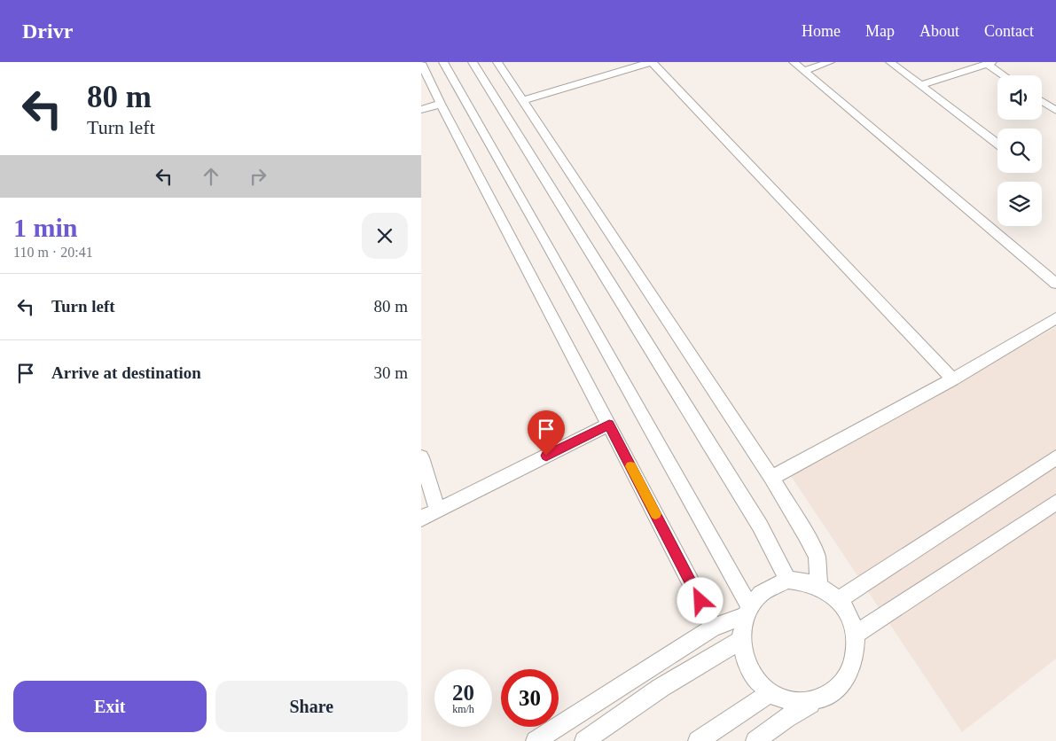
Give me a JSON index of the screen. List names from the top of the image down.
{
  "page": {
    "header": "Drivr",
    "nav": [
      "Home",
      "Map",
      "About",
      "Contact"
    ],
    "turn": ["80 m", "Turn left"],
    "heading": ["1 min", "110 m · 20:41"],
    "list": [
      {
        "name": "Turn left",
        "value": "80 m"
      },
      {
        "name": "Arrive at destination",
        "value": "30 m"
      }
    ],
    "speed": "20 km/h",
    "limit": "30",
    "buttons": ["Exit", "Share"]
  }
}
